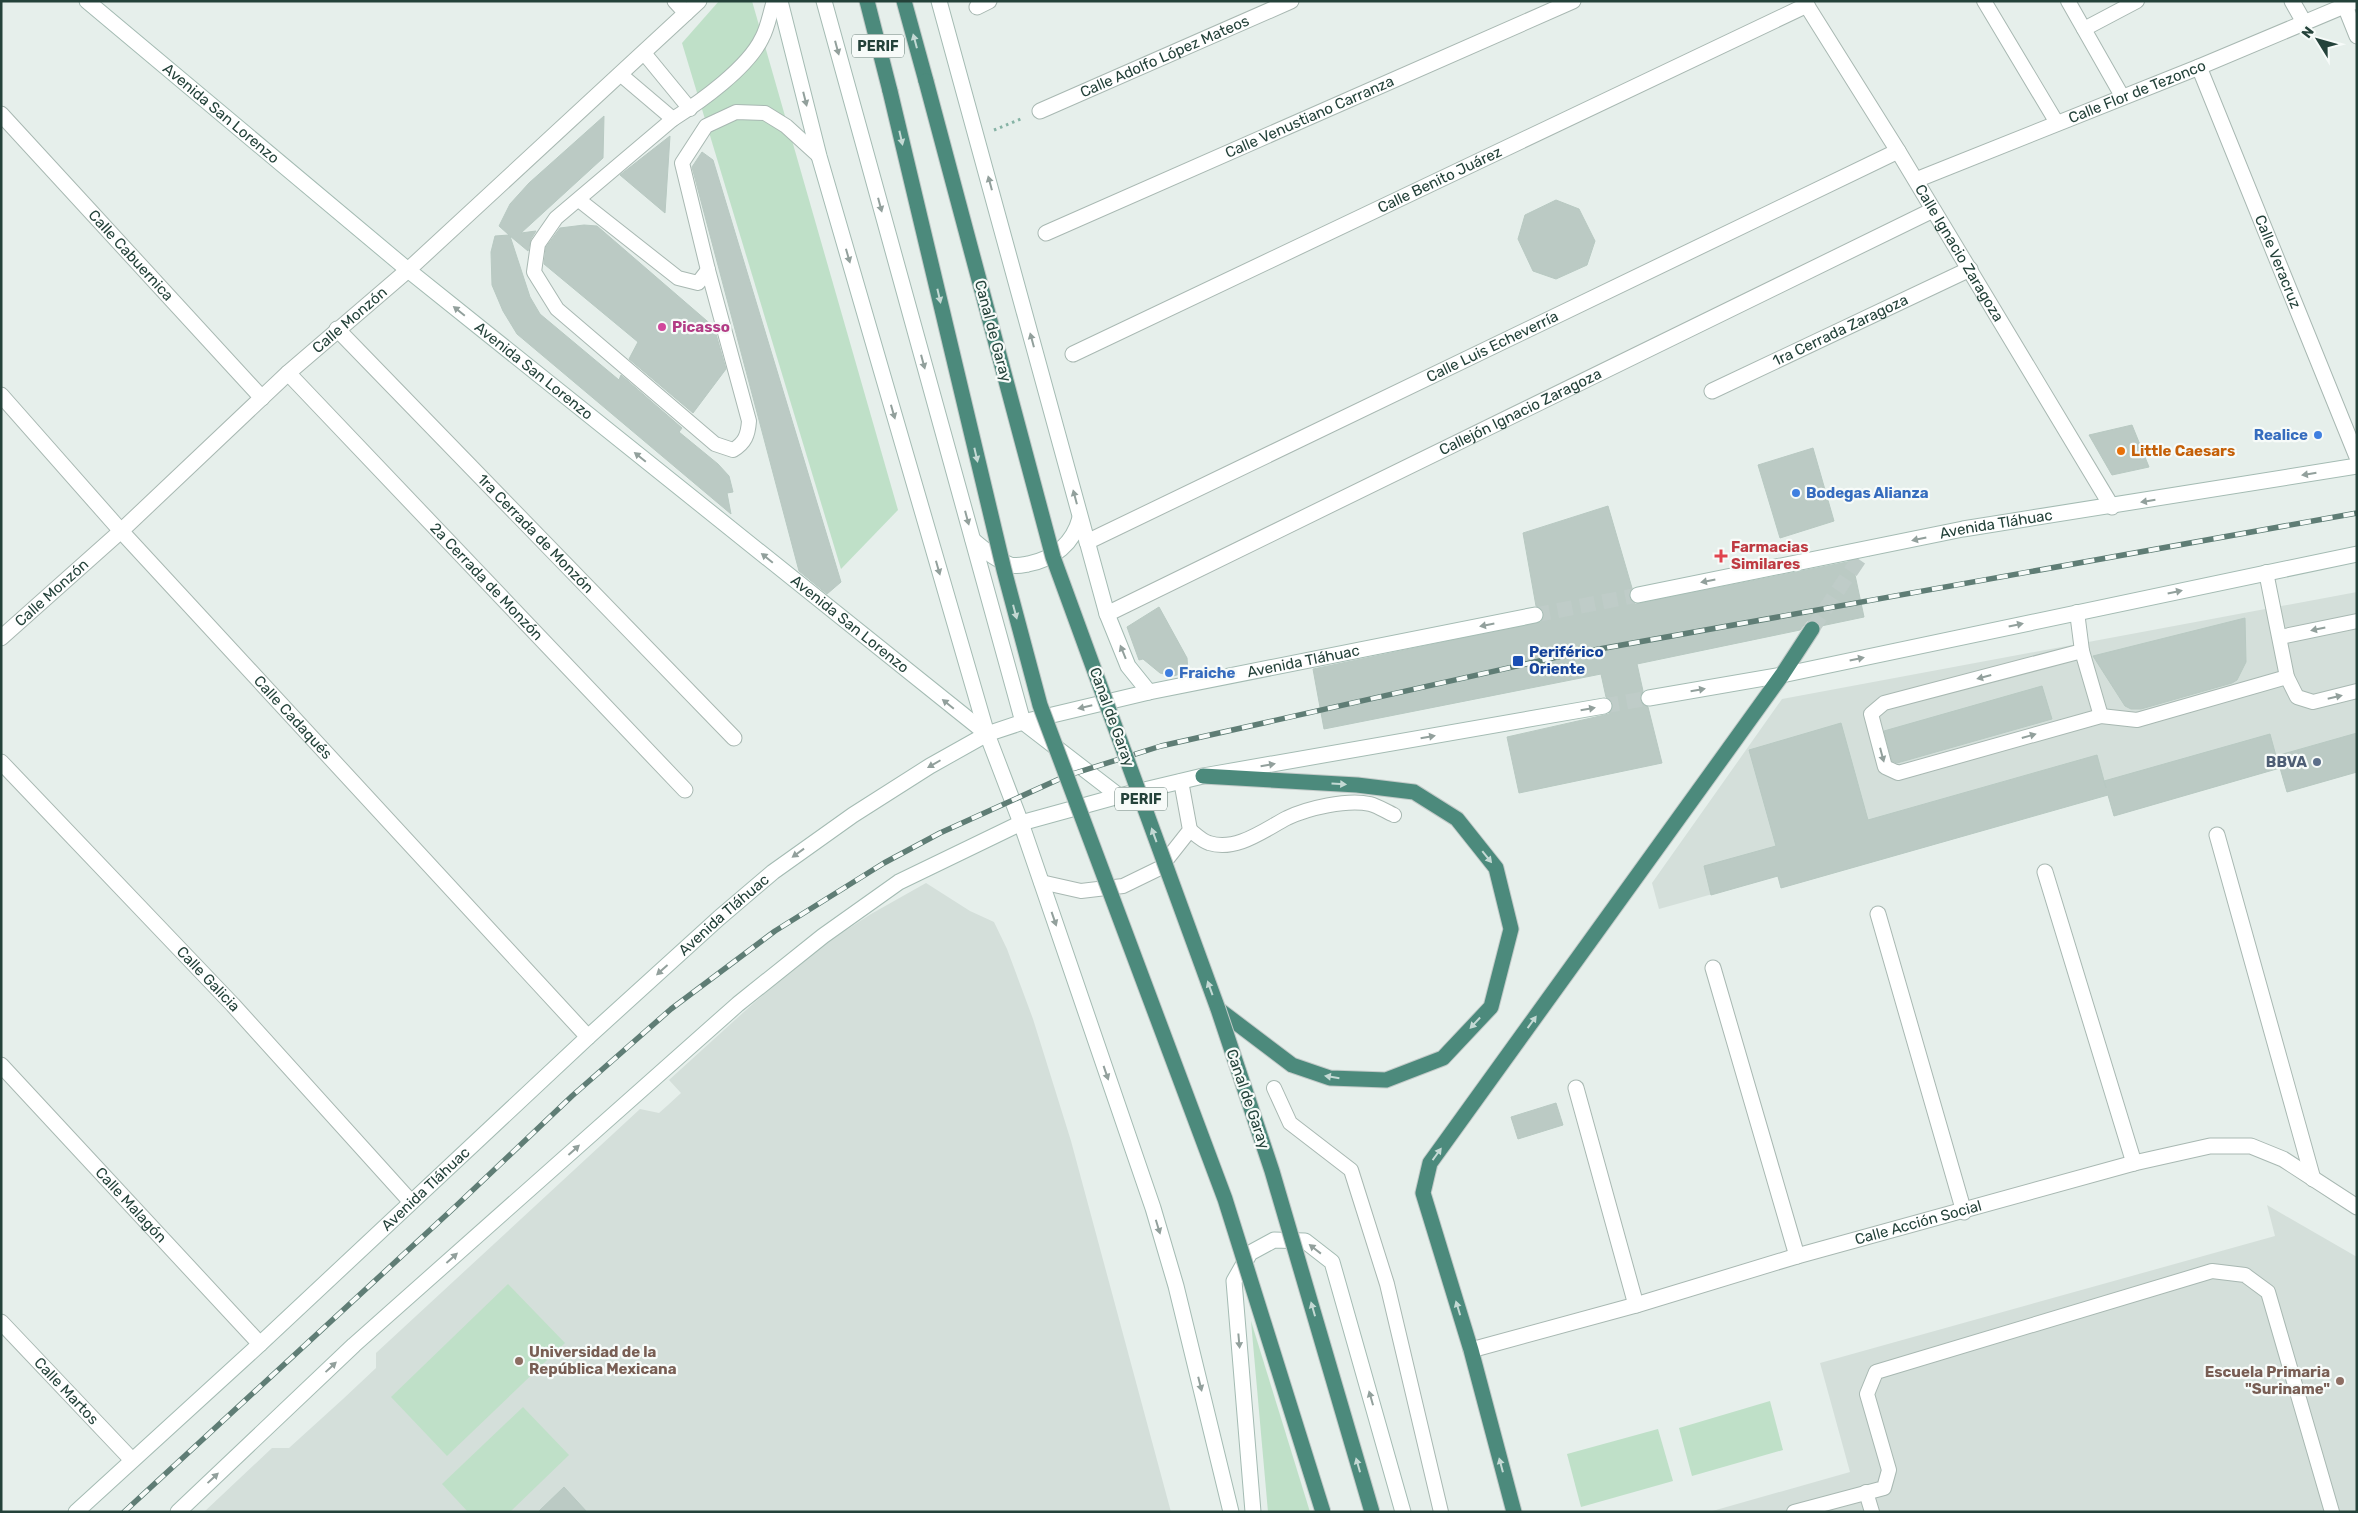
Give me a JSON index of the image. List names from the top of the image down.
{
  "streets": {
    "highway": ["PERIF", "Canal de Garay"],
    "street": [
      "Calle Adolfo López Mateos",
      "Calle Flor de Tezonco",
      "Avenida San Lorenzo",
      "Calle Venustiano Carranza",
      "Calle Benito Juárez",
      "Calle Ignacio Zaragoza",
      "Calle Cabuernica",
      "Calle Veracruz",
      "Calle Monzón",
      "1ra Cerrada Zaragoza",
      "Calle Luis Echeverría",
      "Callejón Ignacio Zaragoza",
      "Avenida Tláhuac",
      "1ra Cerrada de Monzón",
      "2a Cerrada de Monzón",
      "Calle Cadaqués",
      "Calle Galicia",
      "Calle Malagón",
      "Calle Acción Social",
      "Calle Martos"
    ]
  },
  "crossings": [
    ["Calle Flor de Tezonco", "Calle Ignacio Zaragoza"],
    ["Calle Flor de Tezonco", "Calle Veracruz"],
    ["Avenida San Lorenzo", "Calle Monzón"],
    ["Avenida San Lorenzo", "Avenida Tláhuac"],
    ["Calle Benito Juárez", "Calle Ignacio Zaragoza"],
    ["Calle Ignacio Zaragoza", "1ra Cerrada Zaragoza"],
    ["Calle Ignacio Zaragoza", "Calle Luis Echeverría"],
    ["Calle Ignacio Zaragoza", "Callejón Ignacio Zaragoza"],
    ["Calle Ignacio Zaragoza", "Avenida Tláhuac"],
    ["Calle Cabuernica", "Calle Monzón"],
    ["Calle Monzón", "1ra Cerrada de Monzón"],
    ["Calle Monzón", "2a Cerrada de Monzón"],
    ["Calle Monzón", "Calle Cadaqués"],
    ["Avenida Tláhuac", "Calle Cadaqués"],
    ["Avenida Tláhuac", "Calle Galicia"],
    ["Avenida Tláhuac", "Calle Malagón"],
    ["Avenida Tláhuac", "Calle Martos"]
  ],
  "one_way": ["Avenida San Lorenzo"],
  "places": {
    "other": [
      "Picasso",
      "Realice",
      "Little Caesars",
      "Bodegas Alianza",
      "Fraiche",
      "BBVA",
      "Universidad de la República Mexicana",
      "Escuela Primaria \"Suriname\""
    ],
    "health": ["Farmacias Similares"],
    "transit": ["Periférico Oriente"]
  },
  "north": "top left"
}
